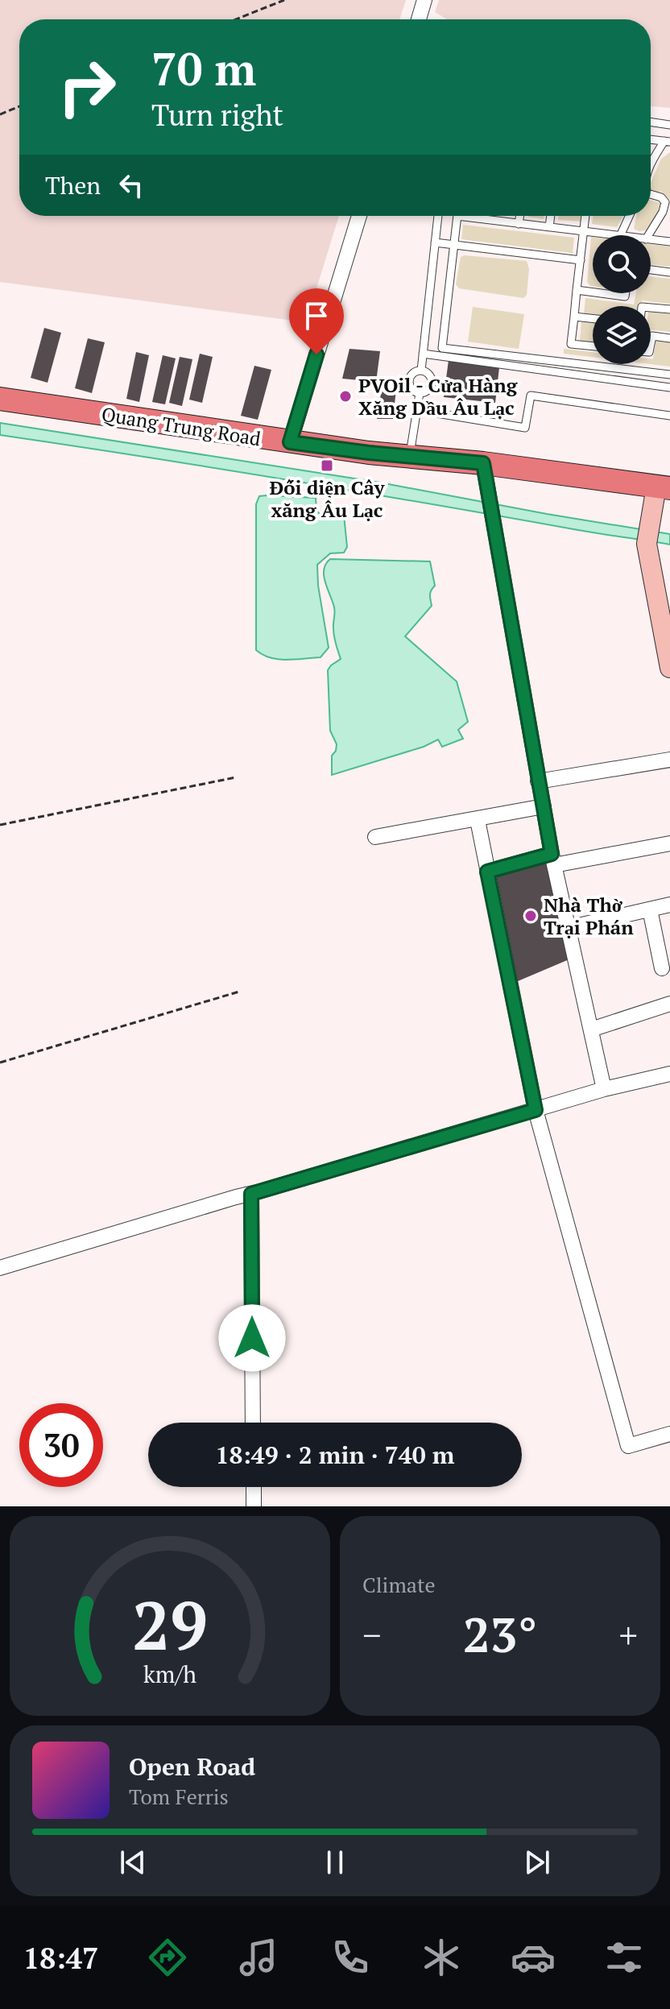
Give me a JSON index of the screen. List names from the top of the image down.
{
  "streets": {
    "main road": ["Quang Trung Road"]
  },
  "places": {
    "other": ["PVOil - Cửa Hàng Xăng Dầu Âu Lạc", "Nhà Thờ Trại Phán"],
    "transit": ["Đối diện Cây xăng Âu Lạc"]
  },
  "page": {
    "turn": ["70 m", "Turn right"],
    "then": "Then",
    "limit": "30",
    "trip": "18:49 · 2 min · 740 m",
    "tile": "Climate",
    "heat": ["−", "23°", "+"],
    "song": ["Open Road", "Tom Ferris"],
    "tabs": "18:47",
    "gauge": ["29", "km/h"]
  }
}
